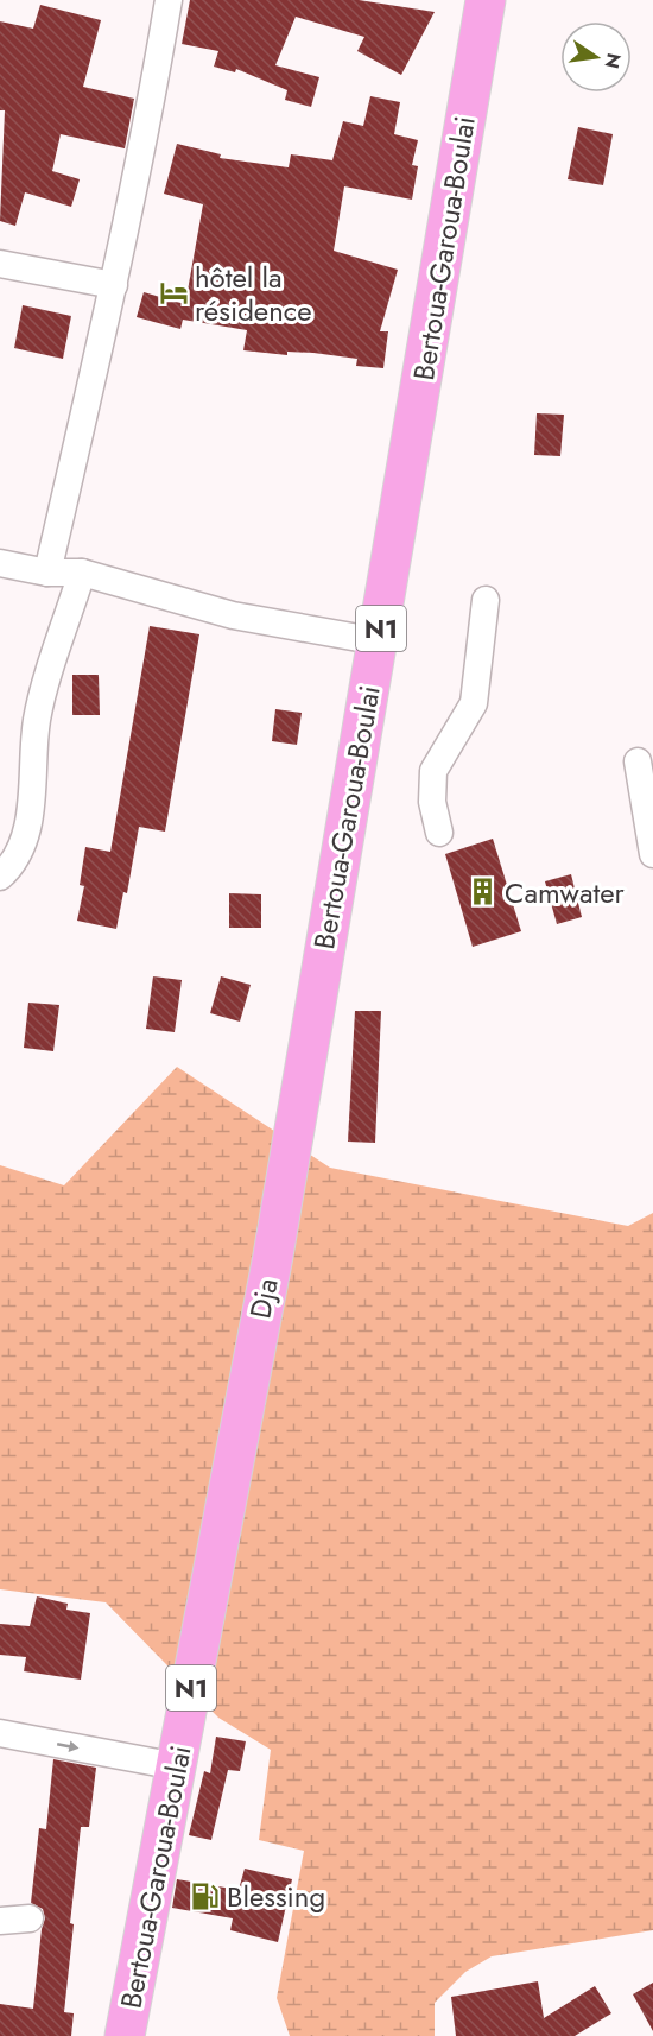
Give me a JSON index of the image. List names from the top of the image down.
{
  "streets": {
    "highway": ["Bertoua-Garoua-Boulai", "N1", "Dja"]
  },
  "crossings": [
    ["Bertoua-Garoua-Boulai", "Dja"]
  ],
  "places": {
    "hotel": ["hôtel la résidence"],
    "building": ["Camwater"],
    "fuel station": ["Blessing"]
  },
  "north": "right"
}
